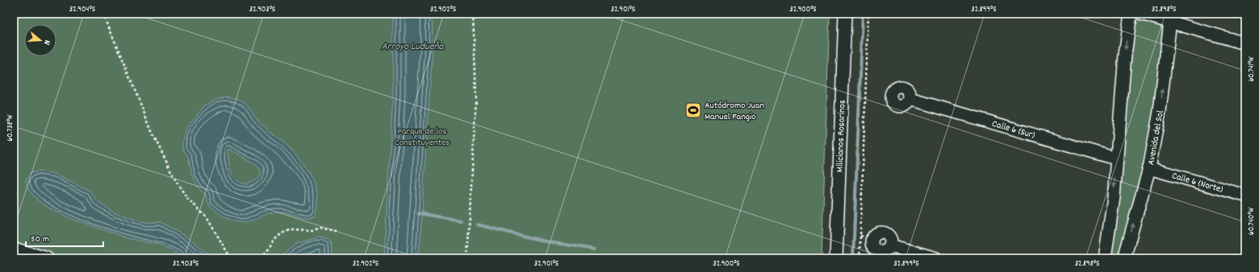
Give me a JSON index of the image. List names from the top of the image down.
{
  "streets": {
    "street": [
      "Calle 6 (Sur)",
      "Milicianos Rosarinos",
      "Avenida del Sol",
      "Calle 6 (Norte)"
    ]
  },
  "crossings": [
    ["Avenida del Sol", "Calle 6 (Norte)"]
  ],
  "water": ["Arroyo Ludueña"],
  "parks": ["Parque de los Constituyentes"],
  "places": {
    "sports": ["Autódromo Juan Manuel Fangio"]
  },
  "scale_bar": "50 m",
  "north": "right",
  "coordinates": [
    "32.904°S",
    "32.903°S",
    "32.902°S",
    "32.901°S",
    "32.900°S",
    "32.899°S",
    "32.898°S",
    "60.741°W",
    "60.738°W",
    "60.740°W"
  ]
}
